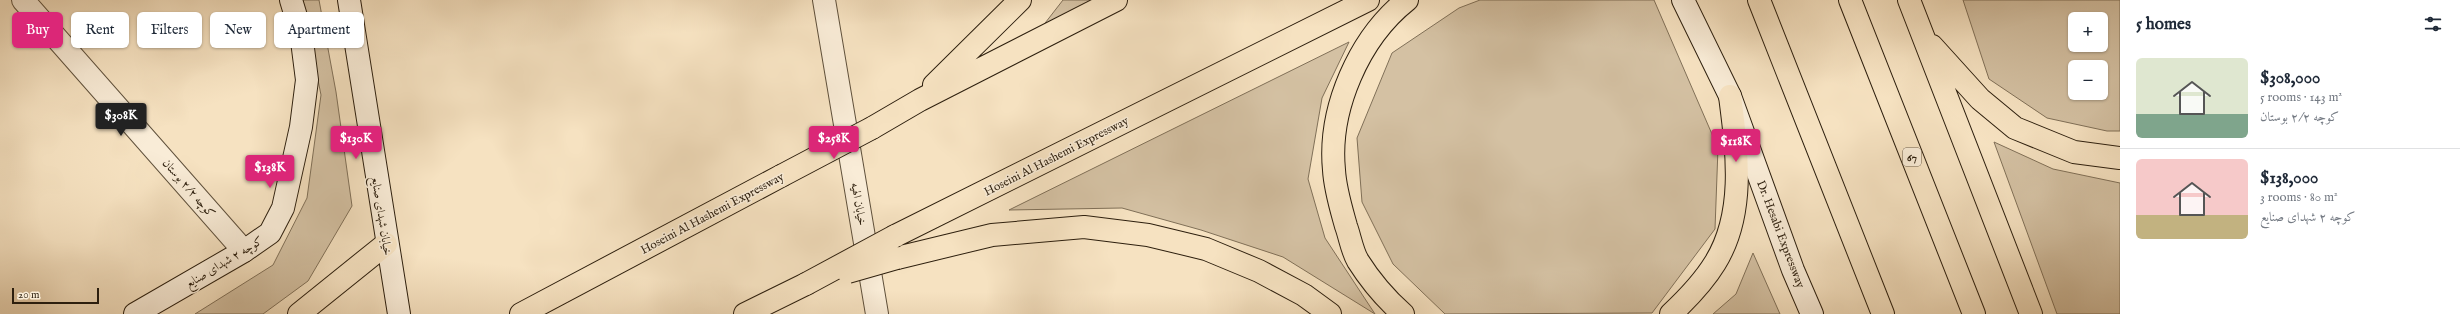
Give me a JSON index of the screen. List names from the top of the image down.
{
  "streets": {
    "highway": ["Hoseini Al Hashemi Expressway", "67"],
    "street": [
      "کوچه ۲/۲ بوستان",
      "خیابان الهیه",
      "خیابان شهدای صنایع",
      "Dr. Hesabi Expressway",
      "کوچه ۲ شهدای صنایع"
    ]
  },
  "crossings": [
    ["کوچه ۲/۲ بوستان", "کوچه ۲ شهدای صنایع"]
  ],
  "scale_bar": "20 m",
  "page": {
    "heading": "5 homes",
    "map_buttons": ["+", "−"],
    "chip": [
      "Buy",
      "Rent",
      "Filters",
      "New",
      "Apartment"
    ],
    "list": [
      {
        "name": "$308,000",
        "note": "5 rooms · 143 m² · کوچه ۲/۲ بوستان"
      },
      {
        "name": "$138,000",
        "note": "3 rooms · 80 m² · کوچه ۲ شهدای صنایع"
      }
    ],
    "price": [
      "$308K",
      "$130K",
      "$258K",
      "$118K",
      "$138K"
    ],
    "scale": "20 m"
  }
}
